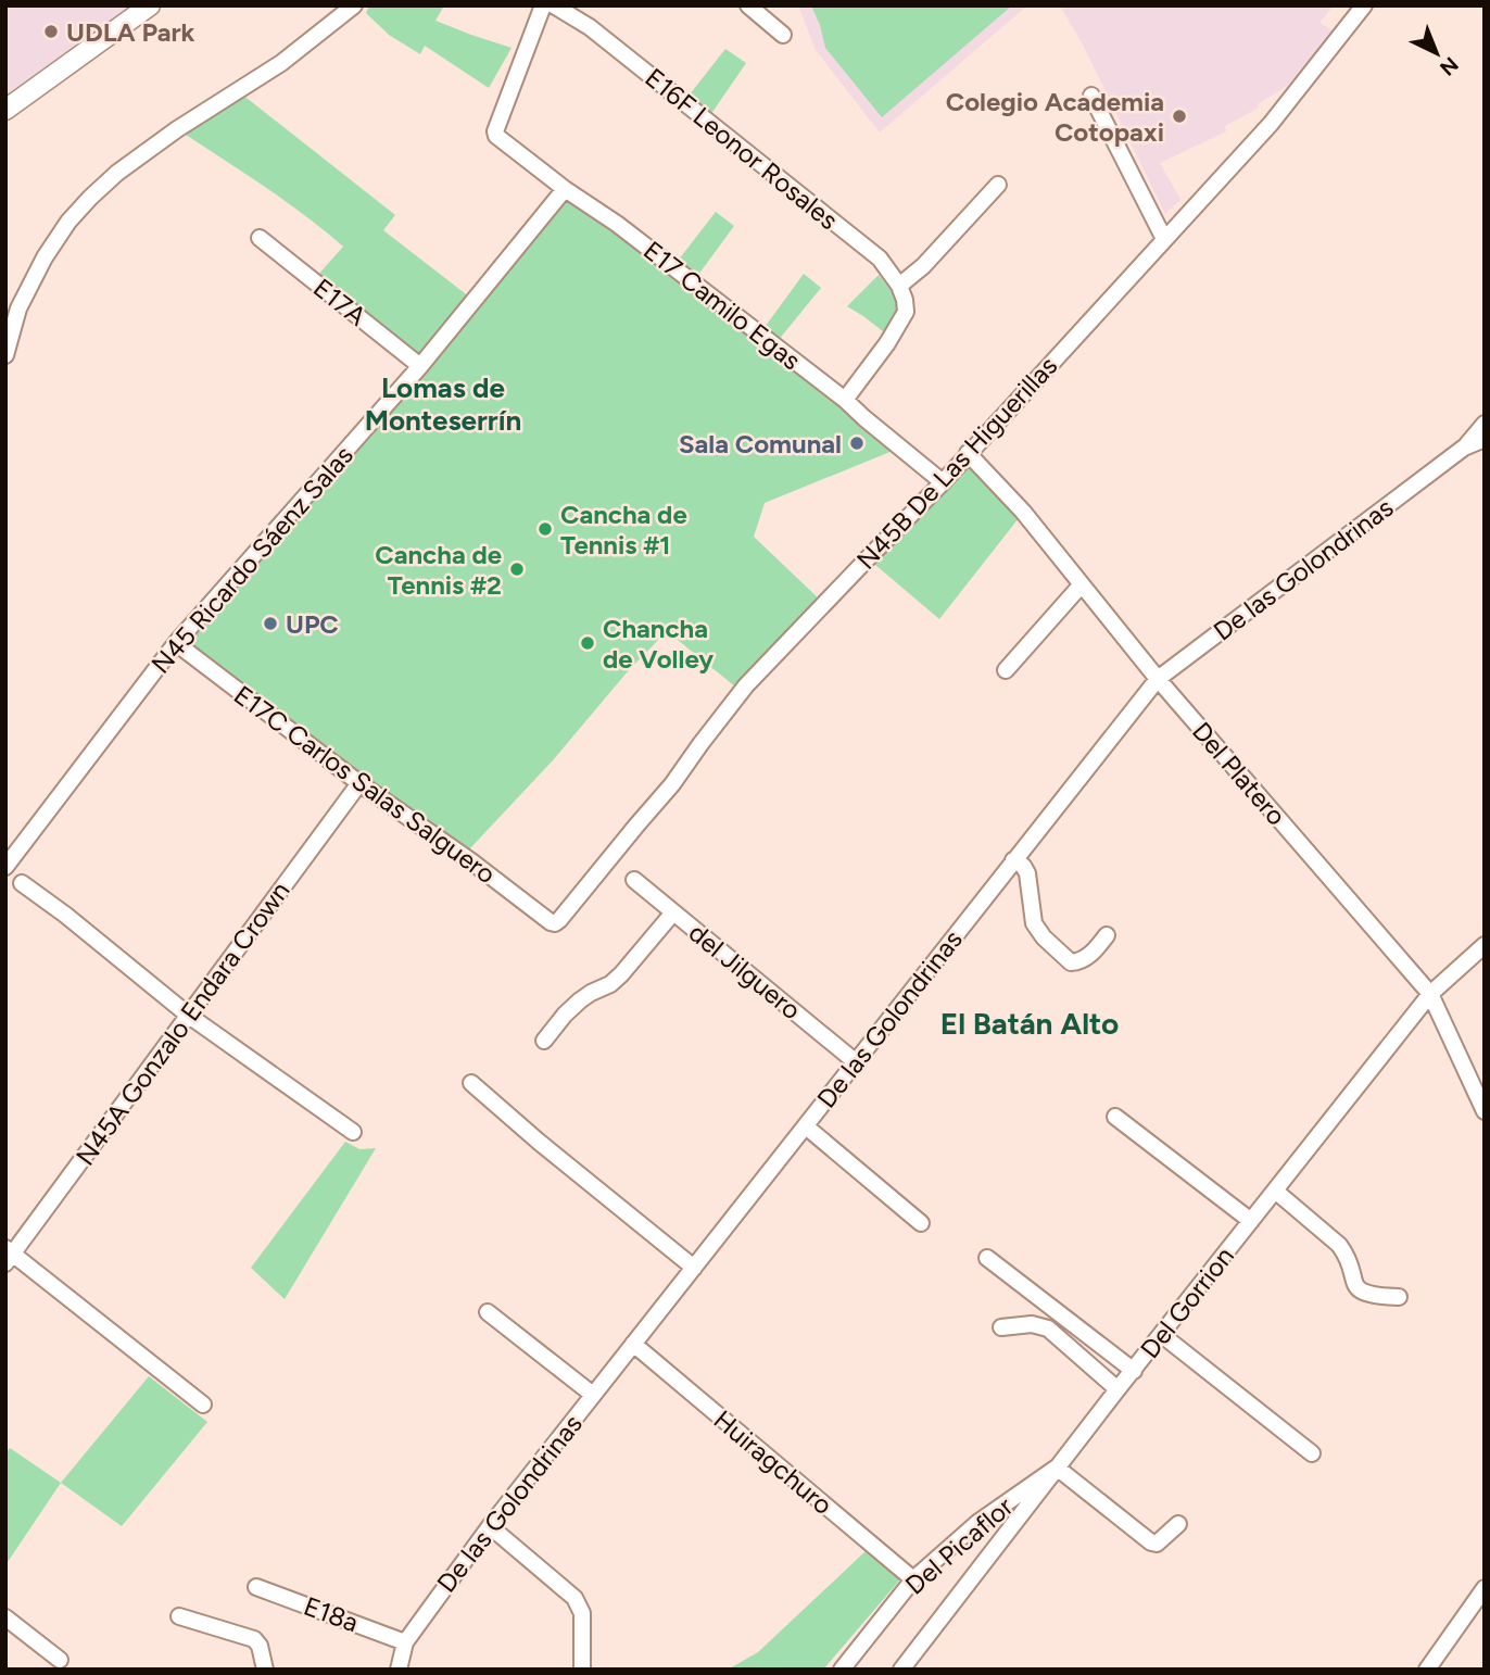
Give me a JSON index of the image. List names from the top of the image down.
{
  "streets": {
    "street": [
      "E16F Leonor Rosales",
      "E17A",
      "E17 Camilo Egas",
      "N45B De Las Higuerillas",
      "N45 Ricardo Sáenz Salas",
      "De las Golondrinas",
      "Del Platero",
      "E17C Carlos Salas Salguero",
      "del Jilguero",
      "N45A Gonzalo Endara Crown",
      "Del Gorrion",
      "Huiragchuro",
      "Del Picaflor",
      "E18a"
    ]
  },
  "crossings": [
    ["E16F Leonor Rosales", "E17 Camilo Egas"],
    ["E17A", "N45 Ricardo Sáenz Salas"],
    ["E17 Camilo Egas", "N45B De Las Higuerillas"],
    ["E17 Camilo Egas", "N45 Ricardo Sáenz Salas"],
    ["N45B De Las Higuerillas", "Del Platero"],
    ["N45B De Las Higuerillas", "E17C Carlos Salas Salguero"],
    ["N45 Ricardo Sáenz Salas", "E17C Carlos Salas Salguero"],
    ["De las Golondrinas", "Del Platero"],
    ["De las Golondrinas", "del Jilguero"],
    ["De las Golondrinas", "Huiragchuro"],
    ["De las Golondrinas", "E18a"],
    ["Del Platero", "Del Gorrion"],
    ["E17C Carlos Salas Salguero", "N45A Gonzalo Endara Crown"],
    ["Del Gorrion", "Del Picaflor"],
    ["Huiragchuro", "Del Picaflor"]
  ],
  "districts": ["Lomas de Monteserrín", "El Batán Alto"],
  "places": [
    "UDLA Park",
    "Colegio Academia Cotopaxi",
    "Sala Comunal",
    "Cancha de Tennis #1",
    "Cancha de Tennis #2",
    "UPC",
    "Chancha de Volley"
  ],
  "north": "bottom right"
}
